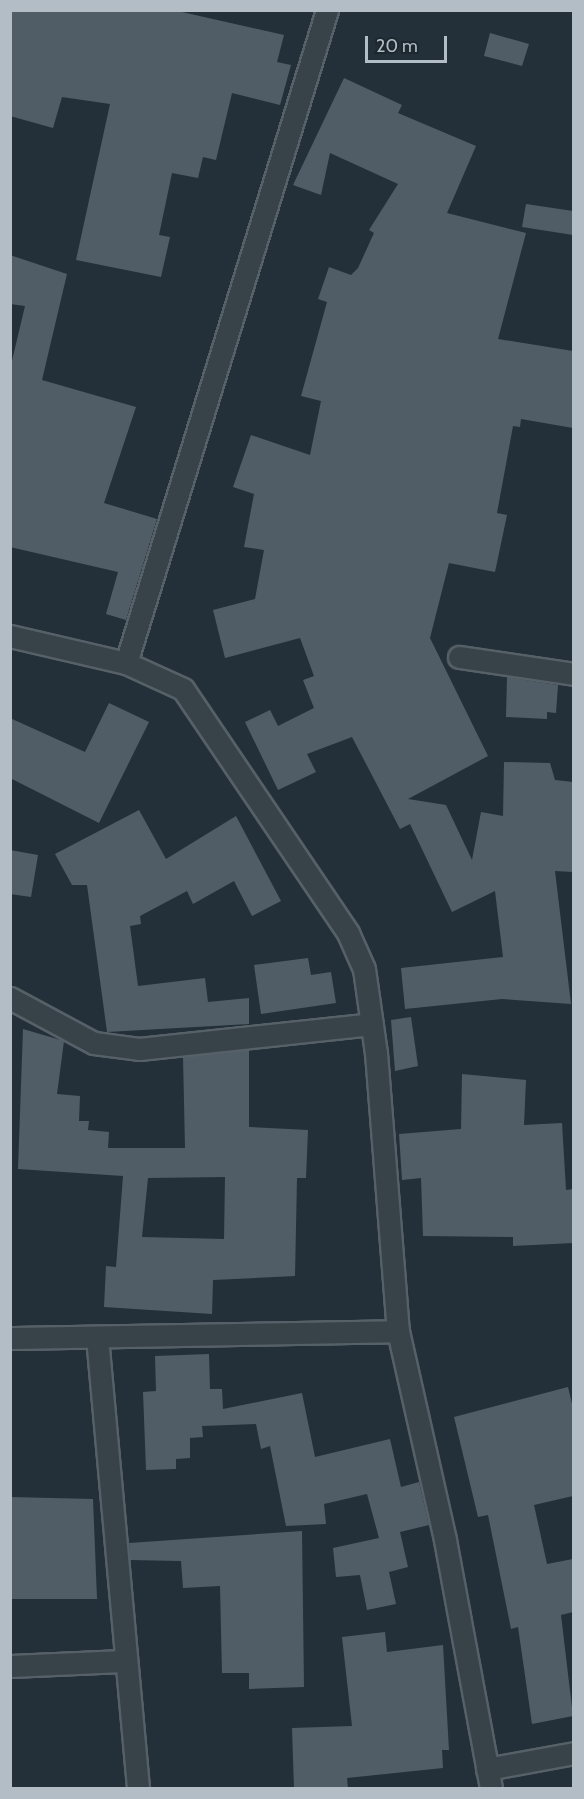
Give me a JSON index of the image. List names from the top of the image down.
{
  "scale_bar": "20 m"
}
